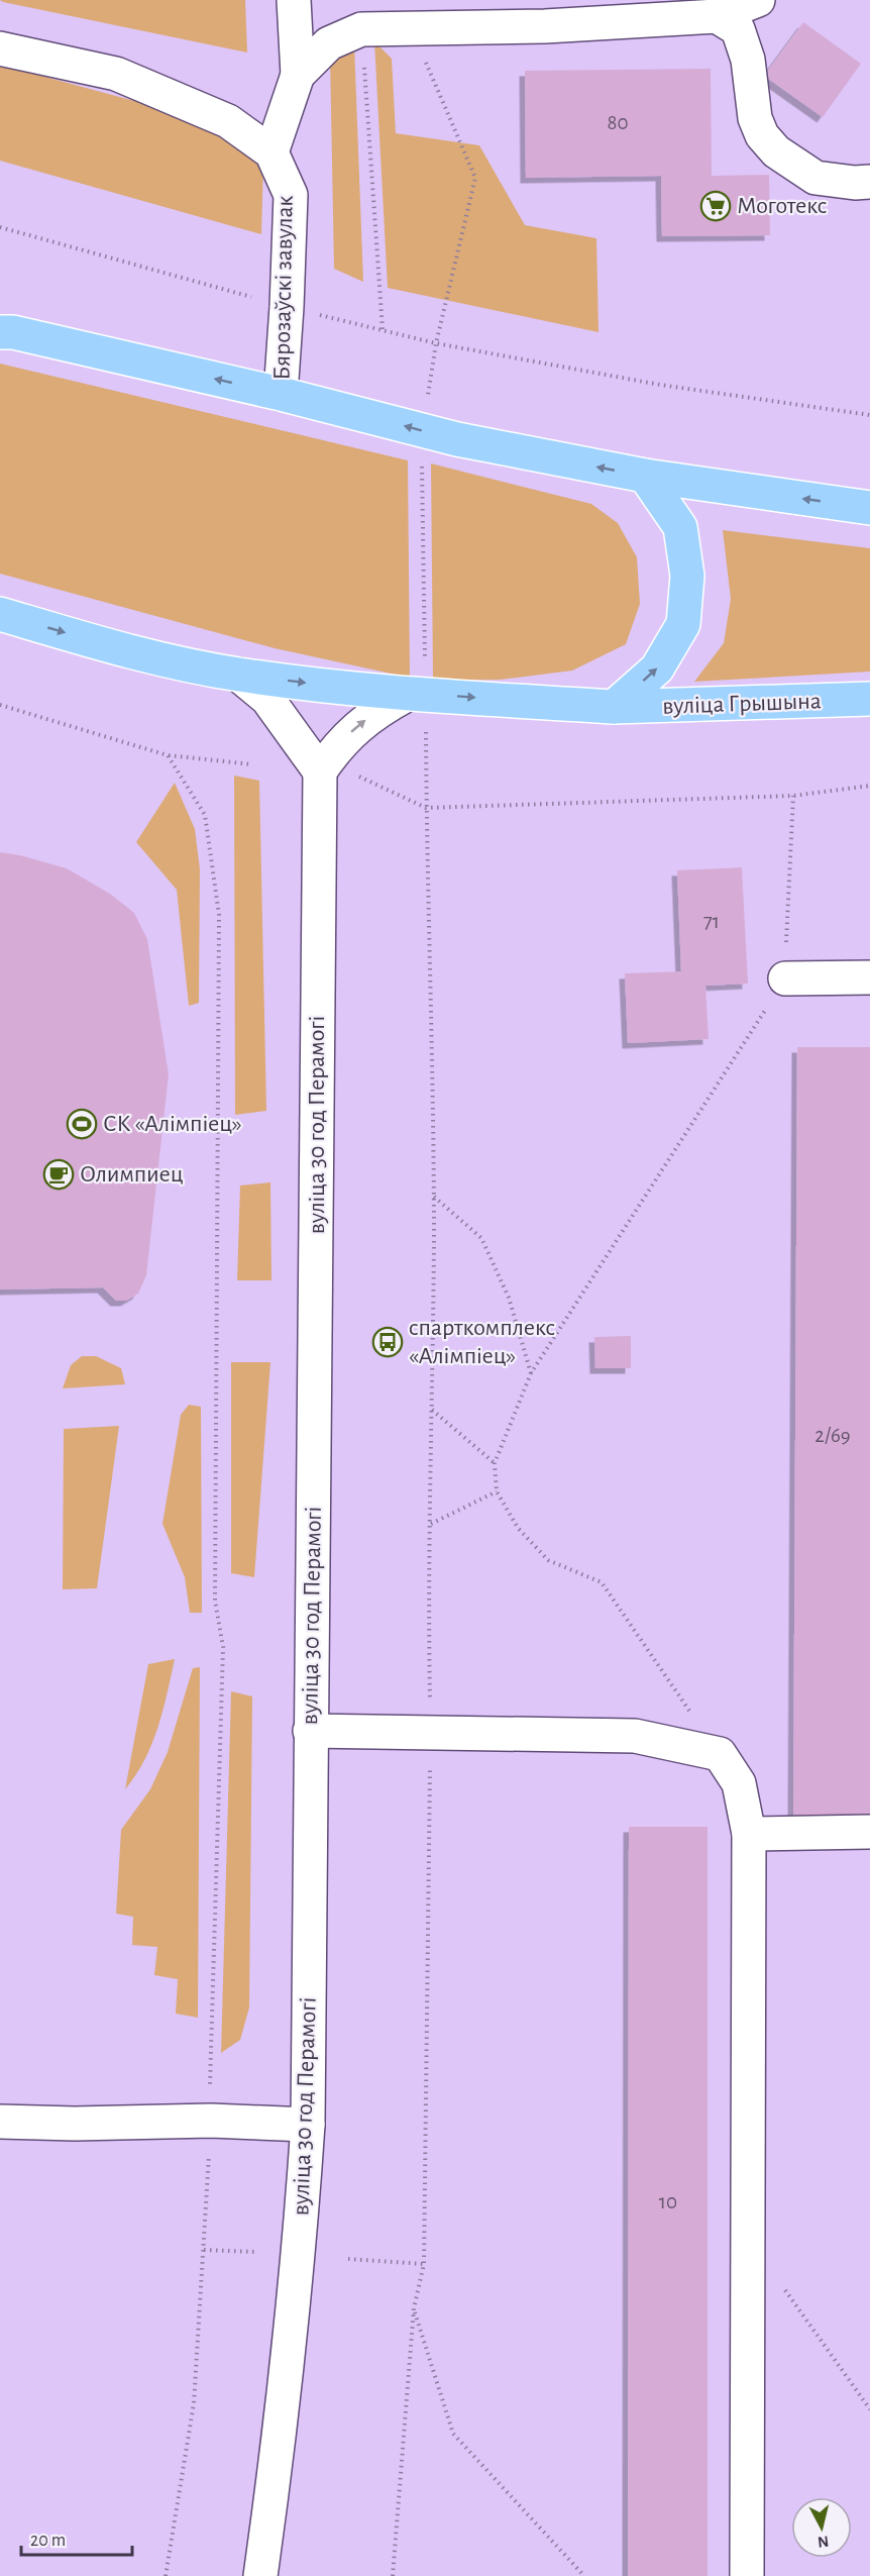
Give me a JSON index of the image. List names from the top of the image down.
{
  "streets": {
    "main road": ["вуліца Грышына"],
    "street": ["Бярозаўскі завулак", "вуліца 30 год Перамогі"]
  },
  "places": {
    "supermarket": ["Моготекс"],
    "sports": ["СК «Алімпіец»"],
    "cafe": ["Олимпиец"],
    "bus stop": ["спарткомплекс «Алімпіец»"]
  },
  "house_numbers": [
    "80",
    "71",
    "2/69",
    "10"
  ],
  "scale_bar": "20 m",
  "north": "bottom"
}
